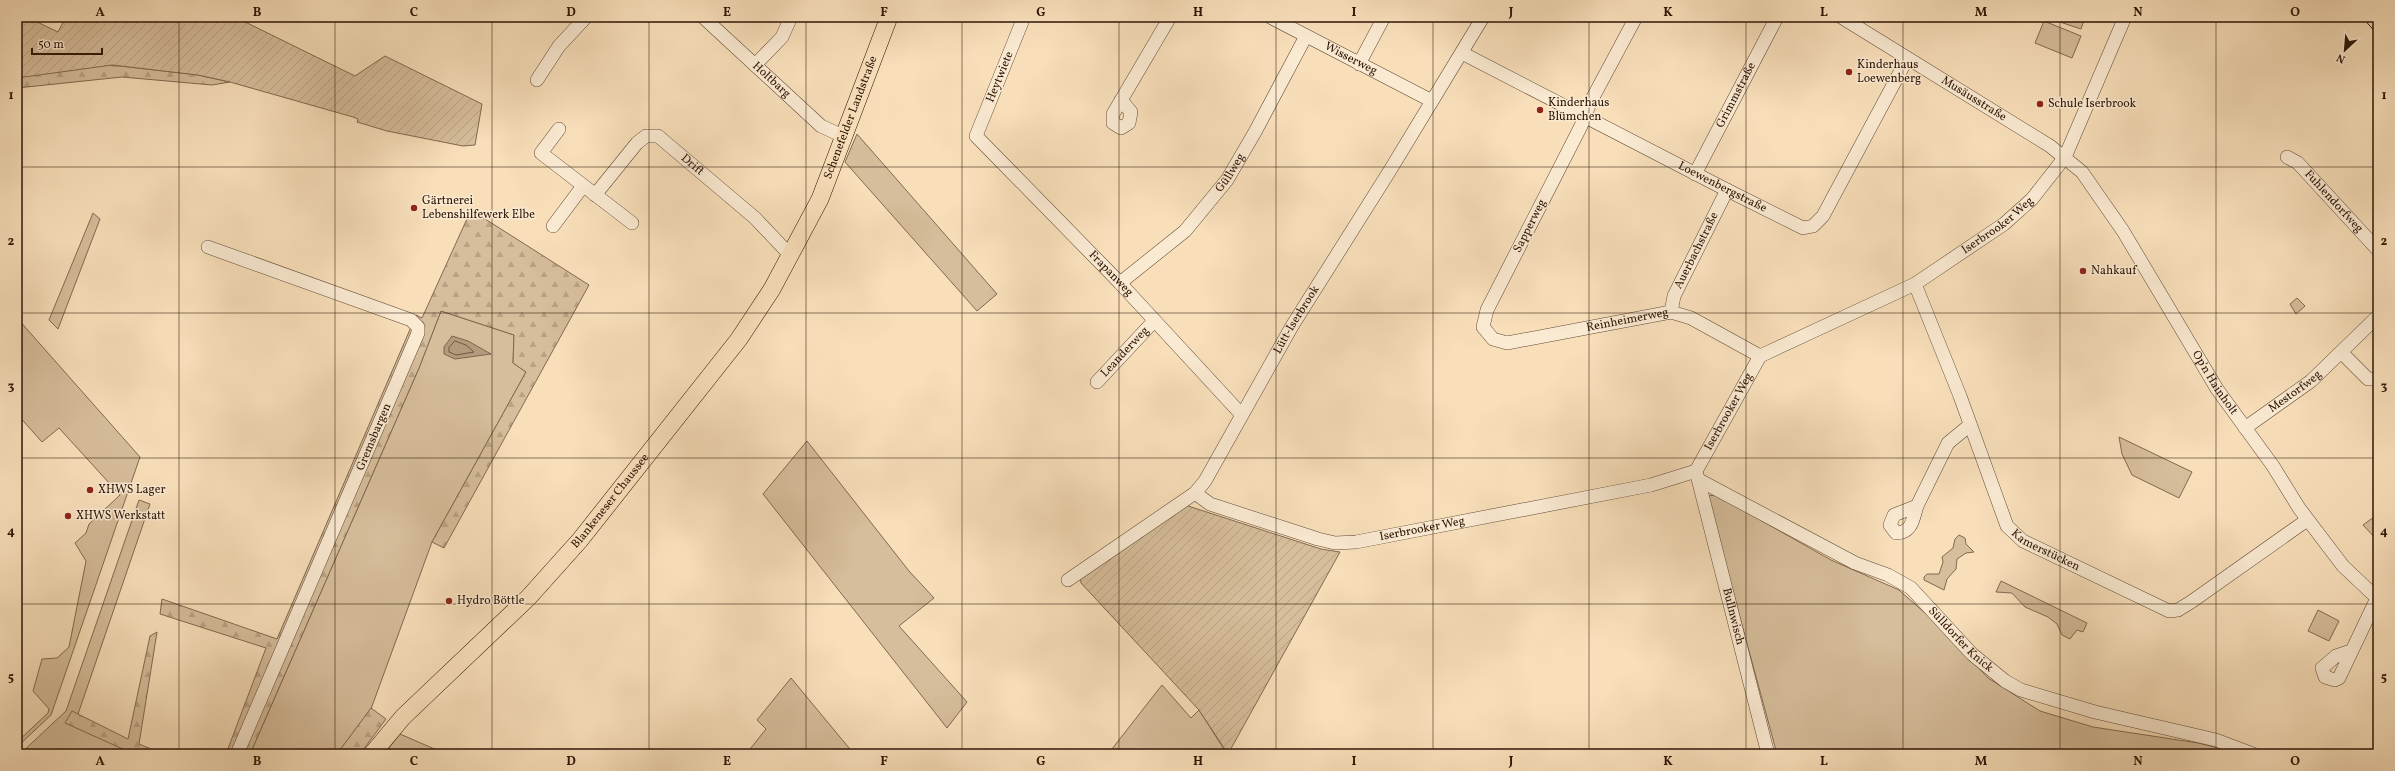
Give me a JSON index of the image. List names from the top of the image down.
{
  "streets": {
    "main road": ["Schenefelder Landstraße", "Blankeneser Chaussee"],
    "street": [
      "Wisserweg",
      "Heytwiete",
      "Holtbarg",
      "Grimmstraße",
      "Musäusstraße",
      "Drift",
      "Güllweg",
      "Loewenbergstraße",
      "Fuhlendorfweg",
      "Iserbrooker Weg",
      "Sapperweg",
      "Auerbachstraße",
      "Frapanweg",
      "Lütt-Iserbrook",
      "Reinheimerweg",
      "Leanderweg",
      "Op'n Hainholt",
      "Mestorfweg",
      "Gremsbargen",
      "Kamerstücken",
      "Bullnwisch",
      "Sülldorfer Knick"
    ]
  },
  "crossings": [
    ["Wisserweg", "Güllweg"],
    ["Wisserweg", "Lütt-Iserbrook"],
    ["Heytwiete", "Frapanweg"],
    ["Holtbarg", "Schenefelder Landstraße"],
    ["Grimmstraße", "Loewenbergstraße"],
    ["Musäusstraße", "Loewenbergstraße"],
    ["Musäusstraße", "Iserbrooker Weg"],
    ["Musäusstraße", "Op'n Hainholt"],
    ["Schenefelder Landstraße", "Blankeneser Chaussee"],
    ["Drift", "Blankeneser Chaussee"],
    ["Güllweg", "Frapanweg"],
    ["Loewenbergstraße", "Sapperweg"],
    ["Loewenbergstraße", "Auerbachstraße"],
    ["Loewenbergstraße", "Lütt-Iserbrook"],
    ["Iserbrooker Weg", "Lütt-Iserbrook"],
    ["Iserbrooker Weg", "Reinheimerweg"],
    ["Iserbrooker Weg", "Op'n Hainholt"],
    ["Iserbrooker Weg", "Kamerstücken"],
    ["Iserbrooker Weg", "Bullnwisch"],
    ["Iserbrooker Weg", "Sülldorfer Knick"],
    ["Sapperweg", "Reinheimerweg"],
    ["Auerbachstraße", "Reinheimerweg"],
    ["Frapanweg", "Lütt-Iserbrook"],
    ["Frapanweg", "Leanderweg"],
    ["Op'n Hainholt", "Mestorfweg"],
    ["Op'n Hainholt", "Kamerstücken"],
    ["Bullnwisch", "Sülldorfer Knick"]
  ],
  "places": [
    "Kinderhaus Loewenberg",
    "Schule Iserbrook",
    "Kinderhaus Blümchen",
    "Gärtnerei Lebenshilfewerk Elbe",
    "Nahkauf",
    "XHWS Lager",
    "XHWS Werkstatt",
    "Hydro Böttle"
  ],
  "scale_bar": "50 m",
  "north": "bottom left",
  "grid": {
    "columns": [
      "A",
      "B",
      "C",
      "D",
      "E",
      "F",
      "G",
      "H",
      "I",
      "J",
      "K",
      "L",
      "M",
      "N",
      "O"
    ],
    "rows": [
      "1",
      "2",
      "3",
      "4",
      "5"
    ]
  }
}
